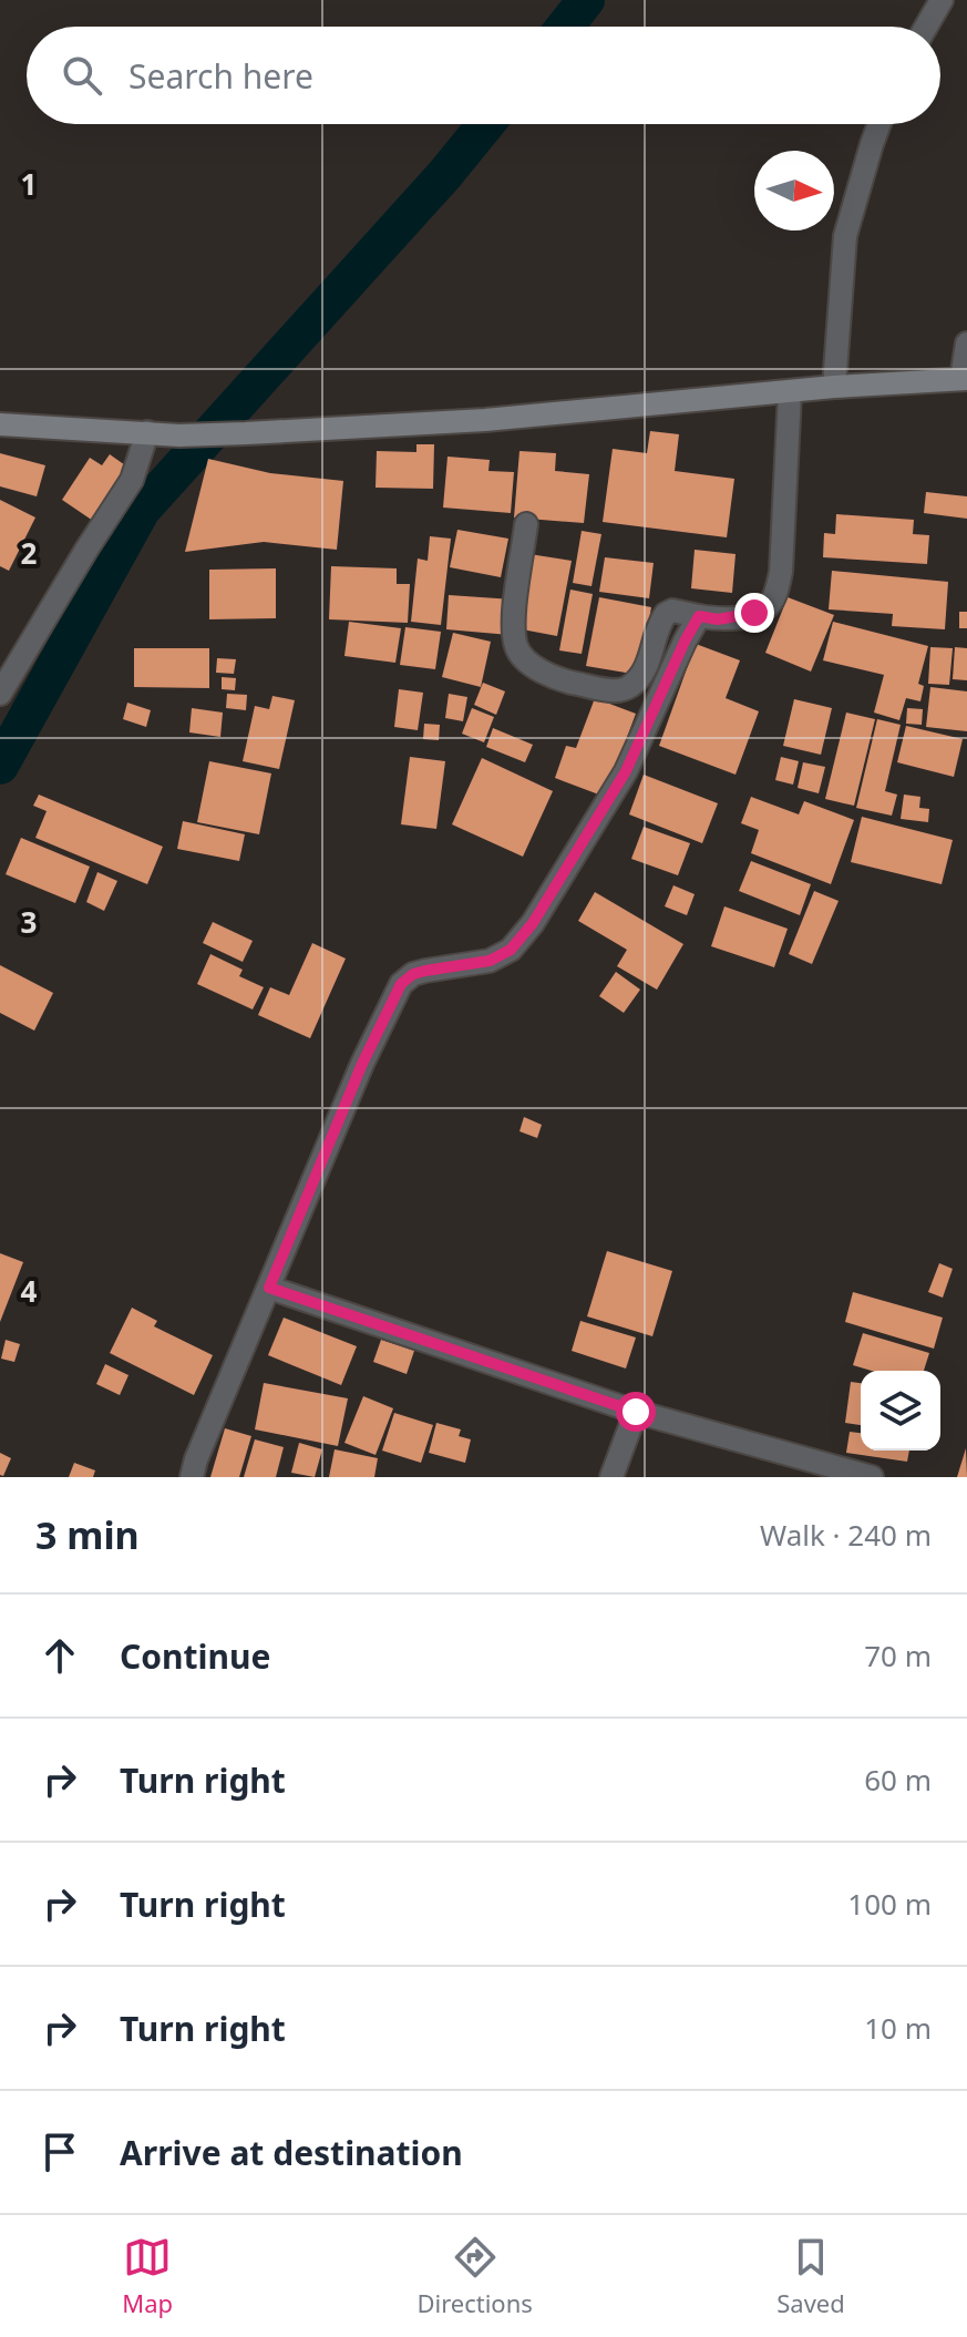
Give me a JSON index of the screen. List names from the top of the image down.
{
  "north": "right",
  "page": {
    "search": "Search here",
    "heading": ["3 min", "Walk · 240 m"],
    "list": [
      ["Continue", "70 m"],
      ["Turn right", "60 m"],
      ["Turn right", "100 m"],
      ["Turn right", "10 m"],
      "Arrive at destination"
    ],
    "nav": ["Map", "Directions", "Saved"]
  },
  "grid": {
    "rows": [
      "1",
      "2",
      "3",
      "4"
    ]
  }
}
